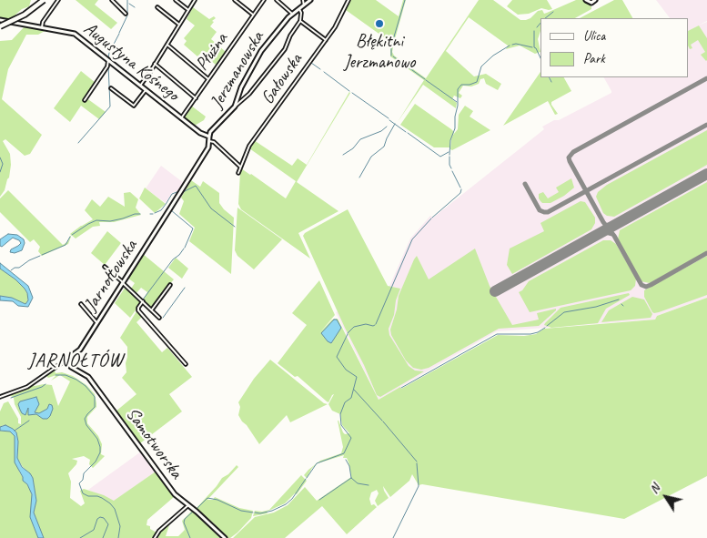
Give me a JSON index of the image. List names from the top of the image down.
{
  "streets": {
    "street": [
      "Płużna",
      "Augustyna Kośnego",
      "Jerzmanowska",
      "Gałowska",
      "Jarnołtowska",
      "Samotworska"
    ]
  },
  "crossings": [
    ["Płużna", "Augustyna Kośnego"],
    ["Augustyna Kośnego", "Jerzmanowska"],
    ["Augustyna Kośnego", "Jarnołtowska"],
    ["Jerzmanowska", "Jarnołtowska"],
    ["Jarnołtowska", "Samotworska"]
  ],
  "districts": ["JARNOŁTÓW"],
  "places": ["Błękitni Jerzmanowo"],
  "legend": ["Ulica", "Park"],
  "north": "top left"
}
